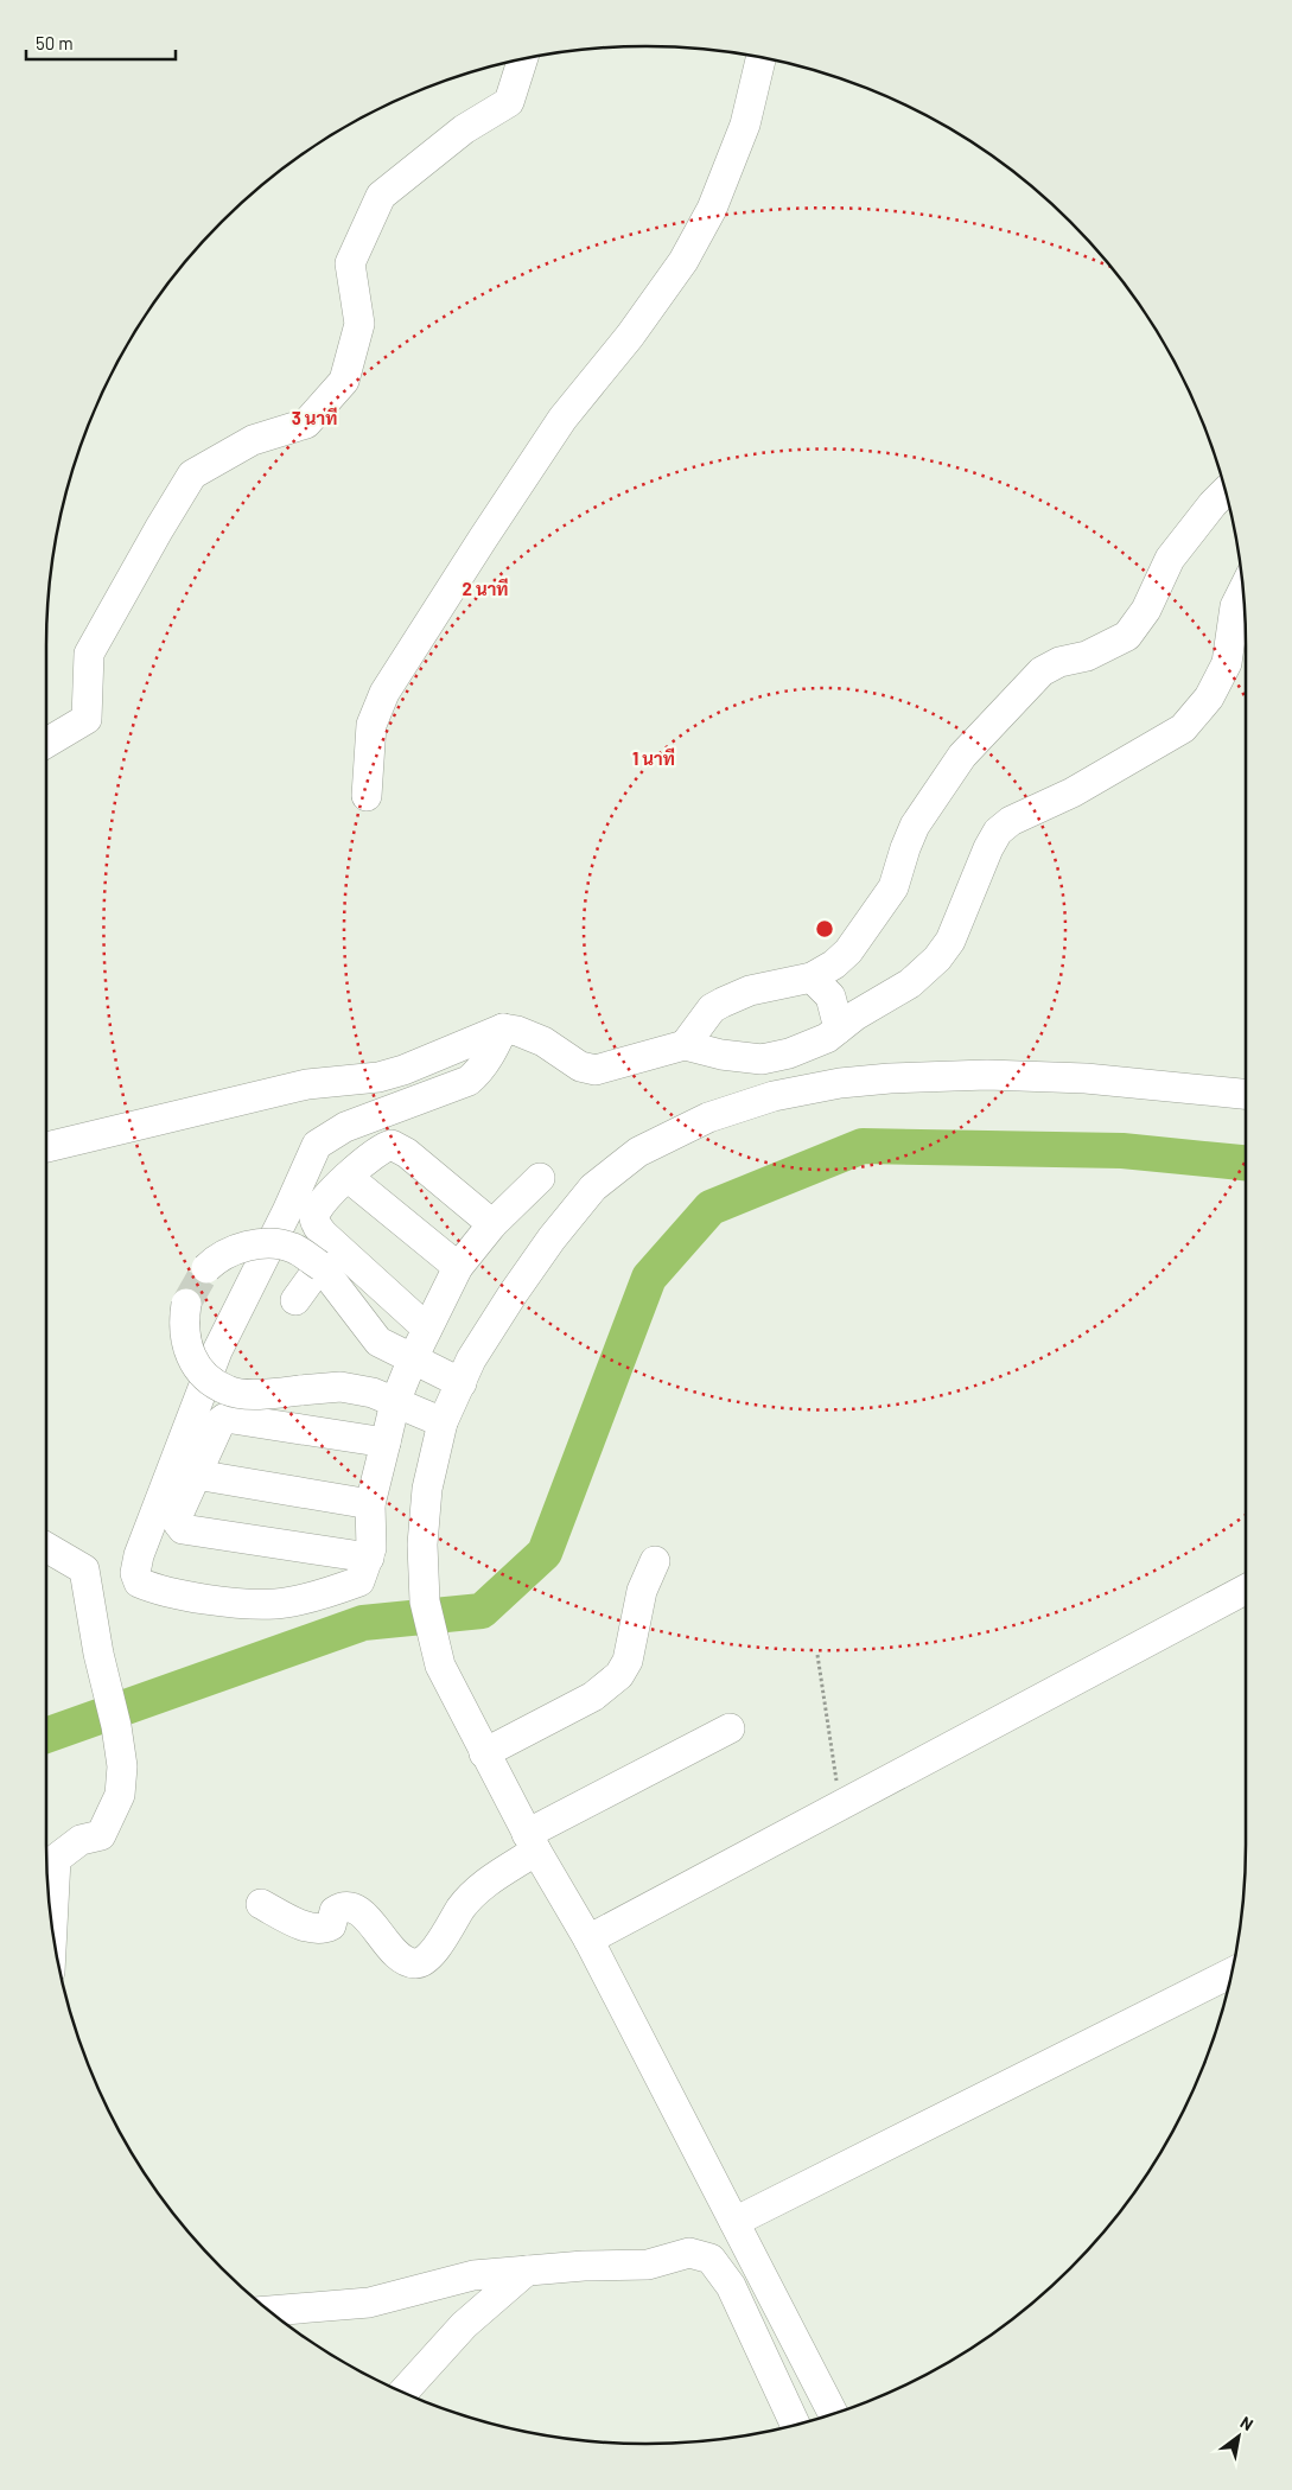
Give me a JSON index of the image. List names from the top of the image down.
{
  "scale_bar": "50 m",
  "north": "top right",
  "rings": ["3 นาที", "2 นาที", "1 นาที"]
}
